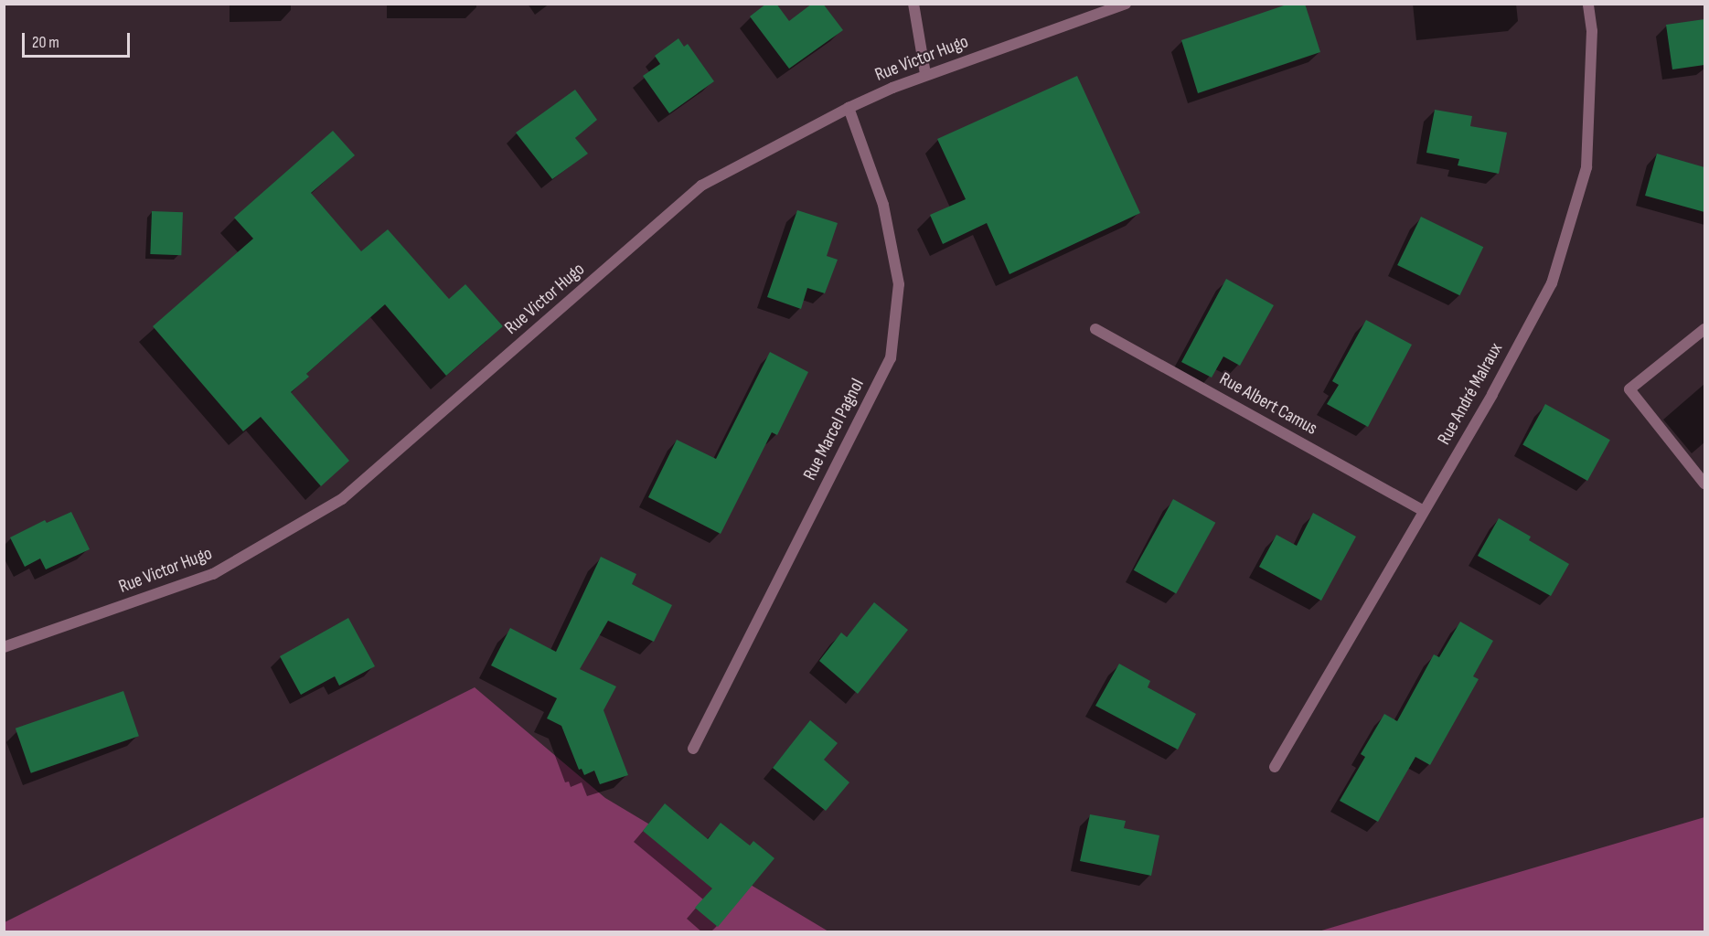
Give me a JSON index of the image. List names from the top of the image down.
{
  "streets": {
    "street": [
      "Rue Victor Hugo",
      "Rue André Malraux",
      "Rue Albert Camus",
      "Rue Marcel Pagnol"
    ]
  },
  "crossings": [
    ["Rue Victor Hugo", "Rue Marcel Pagnol"],
    ["Rue André Malraux", "Rue Albert Camus"]
  ],
  "scale_bar": "20 m"
}
